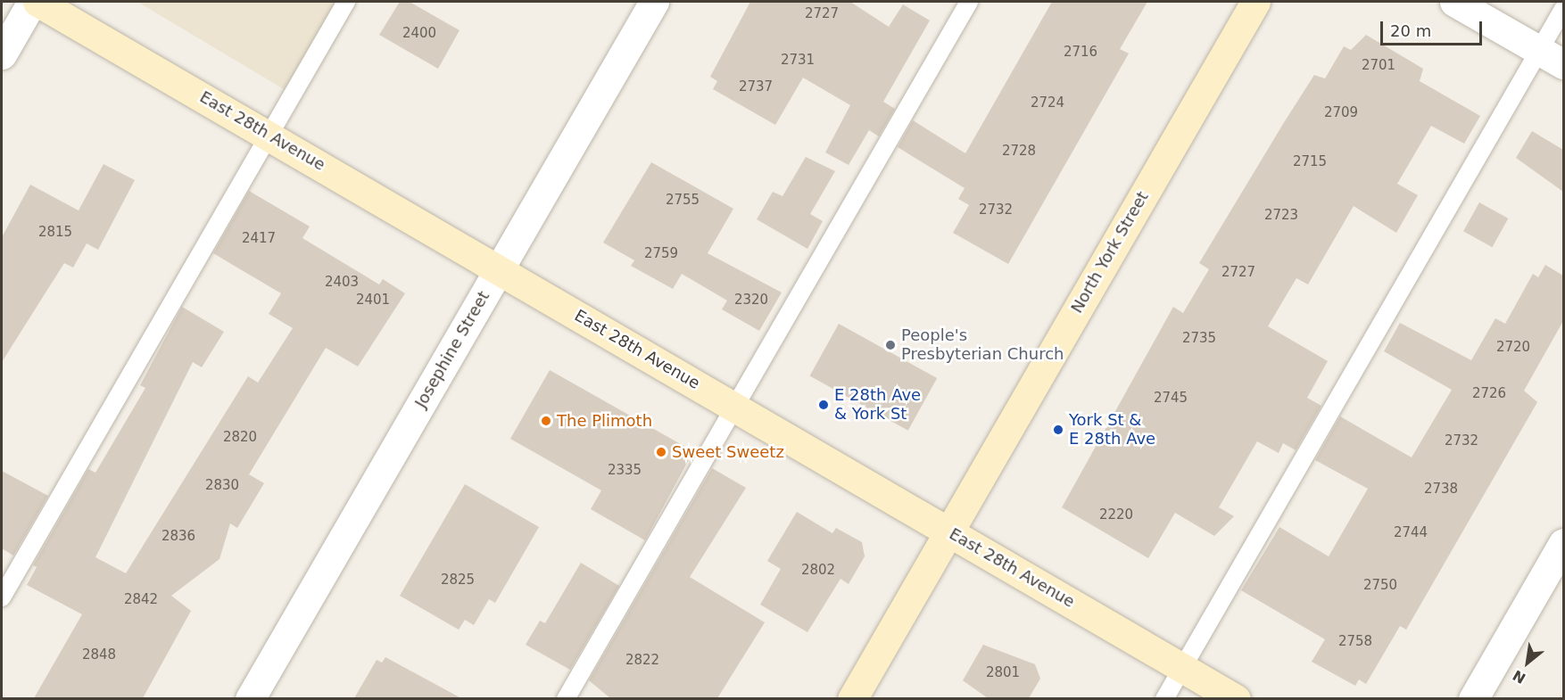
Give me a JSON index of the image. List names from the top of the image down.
{
  "streets": {
    "street": ["East 28th Avenue", "North York Street", "Josephine Street"]
  },
  "crossings": [
    ["East 28th Avenue", "North York Street"],
    ["East 28th Avenue", "Josephine Street"]
  ],
  "places": [
    "People's Presbyterian Church",
    "E 28th Ave & York St",
    "The Plimoth",
    "York St & E 28th Ave",
    "Sweet Sweetz"
  ],
  "house_numbers": [
    "2727",
    "2400",
    "2716",
    "2731",
    "2701",
    "2737",
    "2724",
    "2709",
    "2728",
    "2715",
    "2755",
    "2732",
    "2723",
    "2815",
    "2417",
    "2759",
    "2727",
    "2403",
    "2401",
    "2320",
    "2735",
    "2720",
    "2726",
    "2745",
    "2820",
    "2732",
    "2335",
    "2830",
    "2738",
    "2220",
    "2744",
    "2836",
    "2802",
    "2825",
    "2750",
    "2842",
    "2758",
    "2848",
    "2822",
    "2801"
  ],
  "scale_bar": "20 m",
  "north": "bottom left"
}
